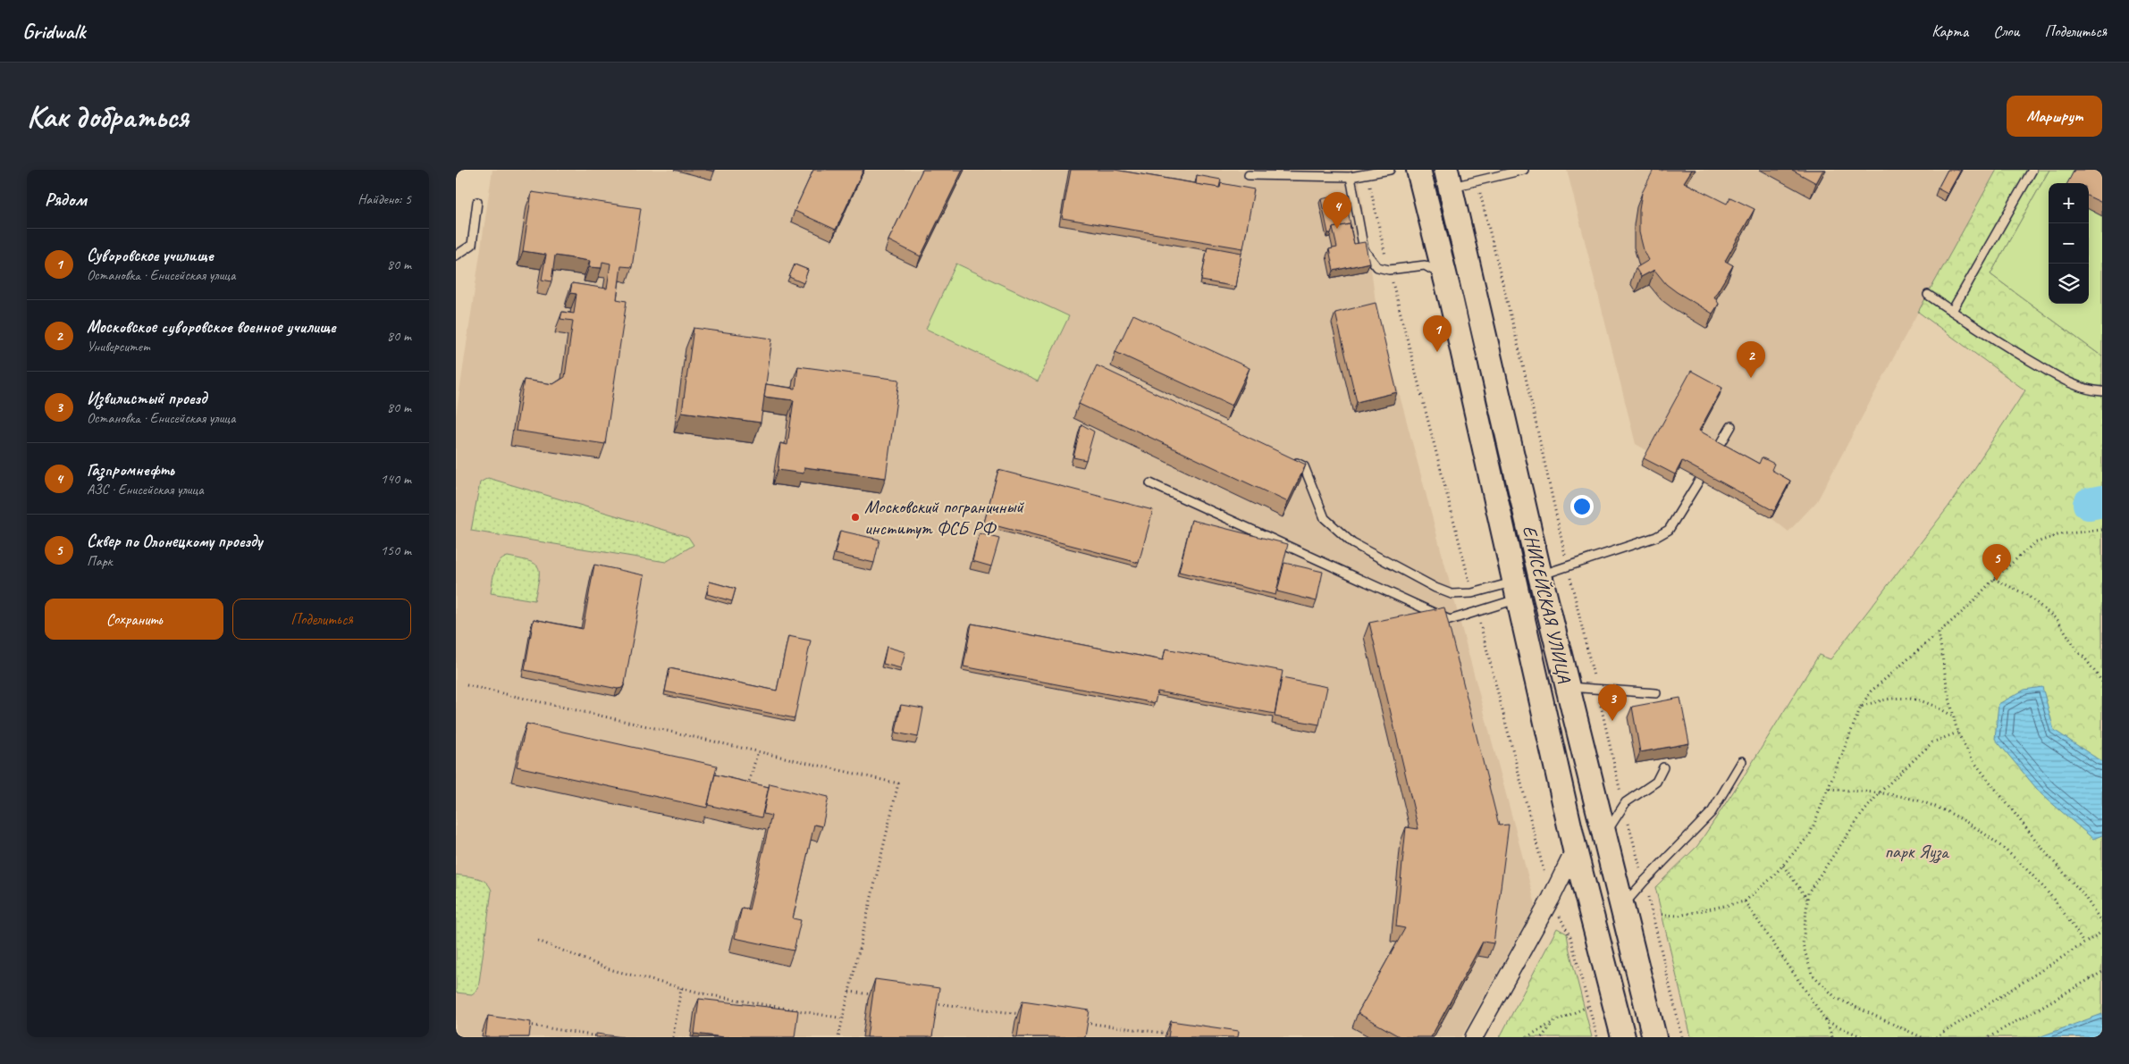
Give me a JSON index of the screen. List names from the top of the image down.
{
  "streets": {
    "main road": ["ЕНИСЕЙСКАЯ УЛИЦА"]
  },
  "parks": ["парк Яуза"],
  "places": ["Московский пограничный институт ФСБ РФ"],
  "page": {
    "header": "Gridwalk",
    "nav": ["Карта", "Слои", "Поделиться"],
    "buttons": [
      "Маршрут",
      ["Сохранить", "Поделиться"]
    ],
    "title": "Как добраться",
    "heading": ["Рядом", "Найдено: 5"],
    "map_buttons": ["+", "−"],
    "pins": [
      "4",
      "1",
      "2",
      "5",
      "3"
    ],
    "list": [
      {
        "mark": "1",
        "name": "Суворовское училище",
        "note": "Остановка · Енисейская улица",
        "value": "80 m"
      },
      {
        "mark": "2",
        "name": "Московское суворовское военное училище",
        "note": "Университет",
        "value": "80 m"
      },
      {
        "mark": "3",
        "name": "Извилистый проезд",
        "note": "Остановка · Енисейская улица",
        "value": "80 m"
      },
      {
        "mark": "4",
        "name": "Газпромнефть",
        "note": "АЗС · Енисейская улица",
        "value": "140 m"
      },
      {
        "mark": "5",
        "name": "Сквер по Олонецкому проезду",
        "note": "Парк",
        "value": "150 m"
      }
    ]
  }
}
